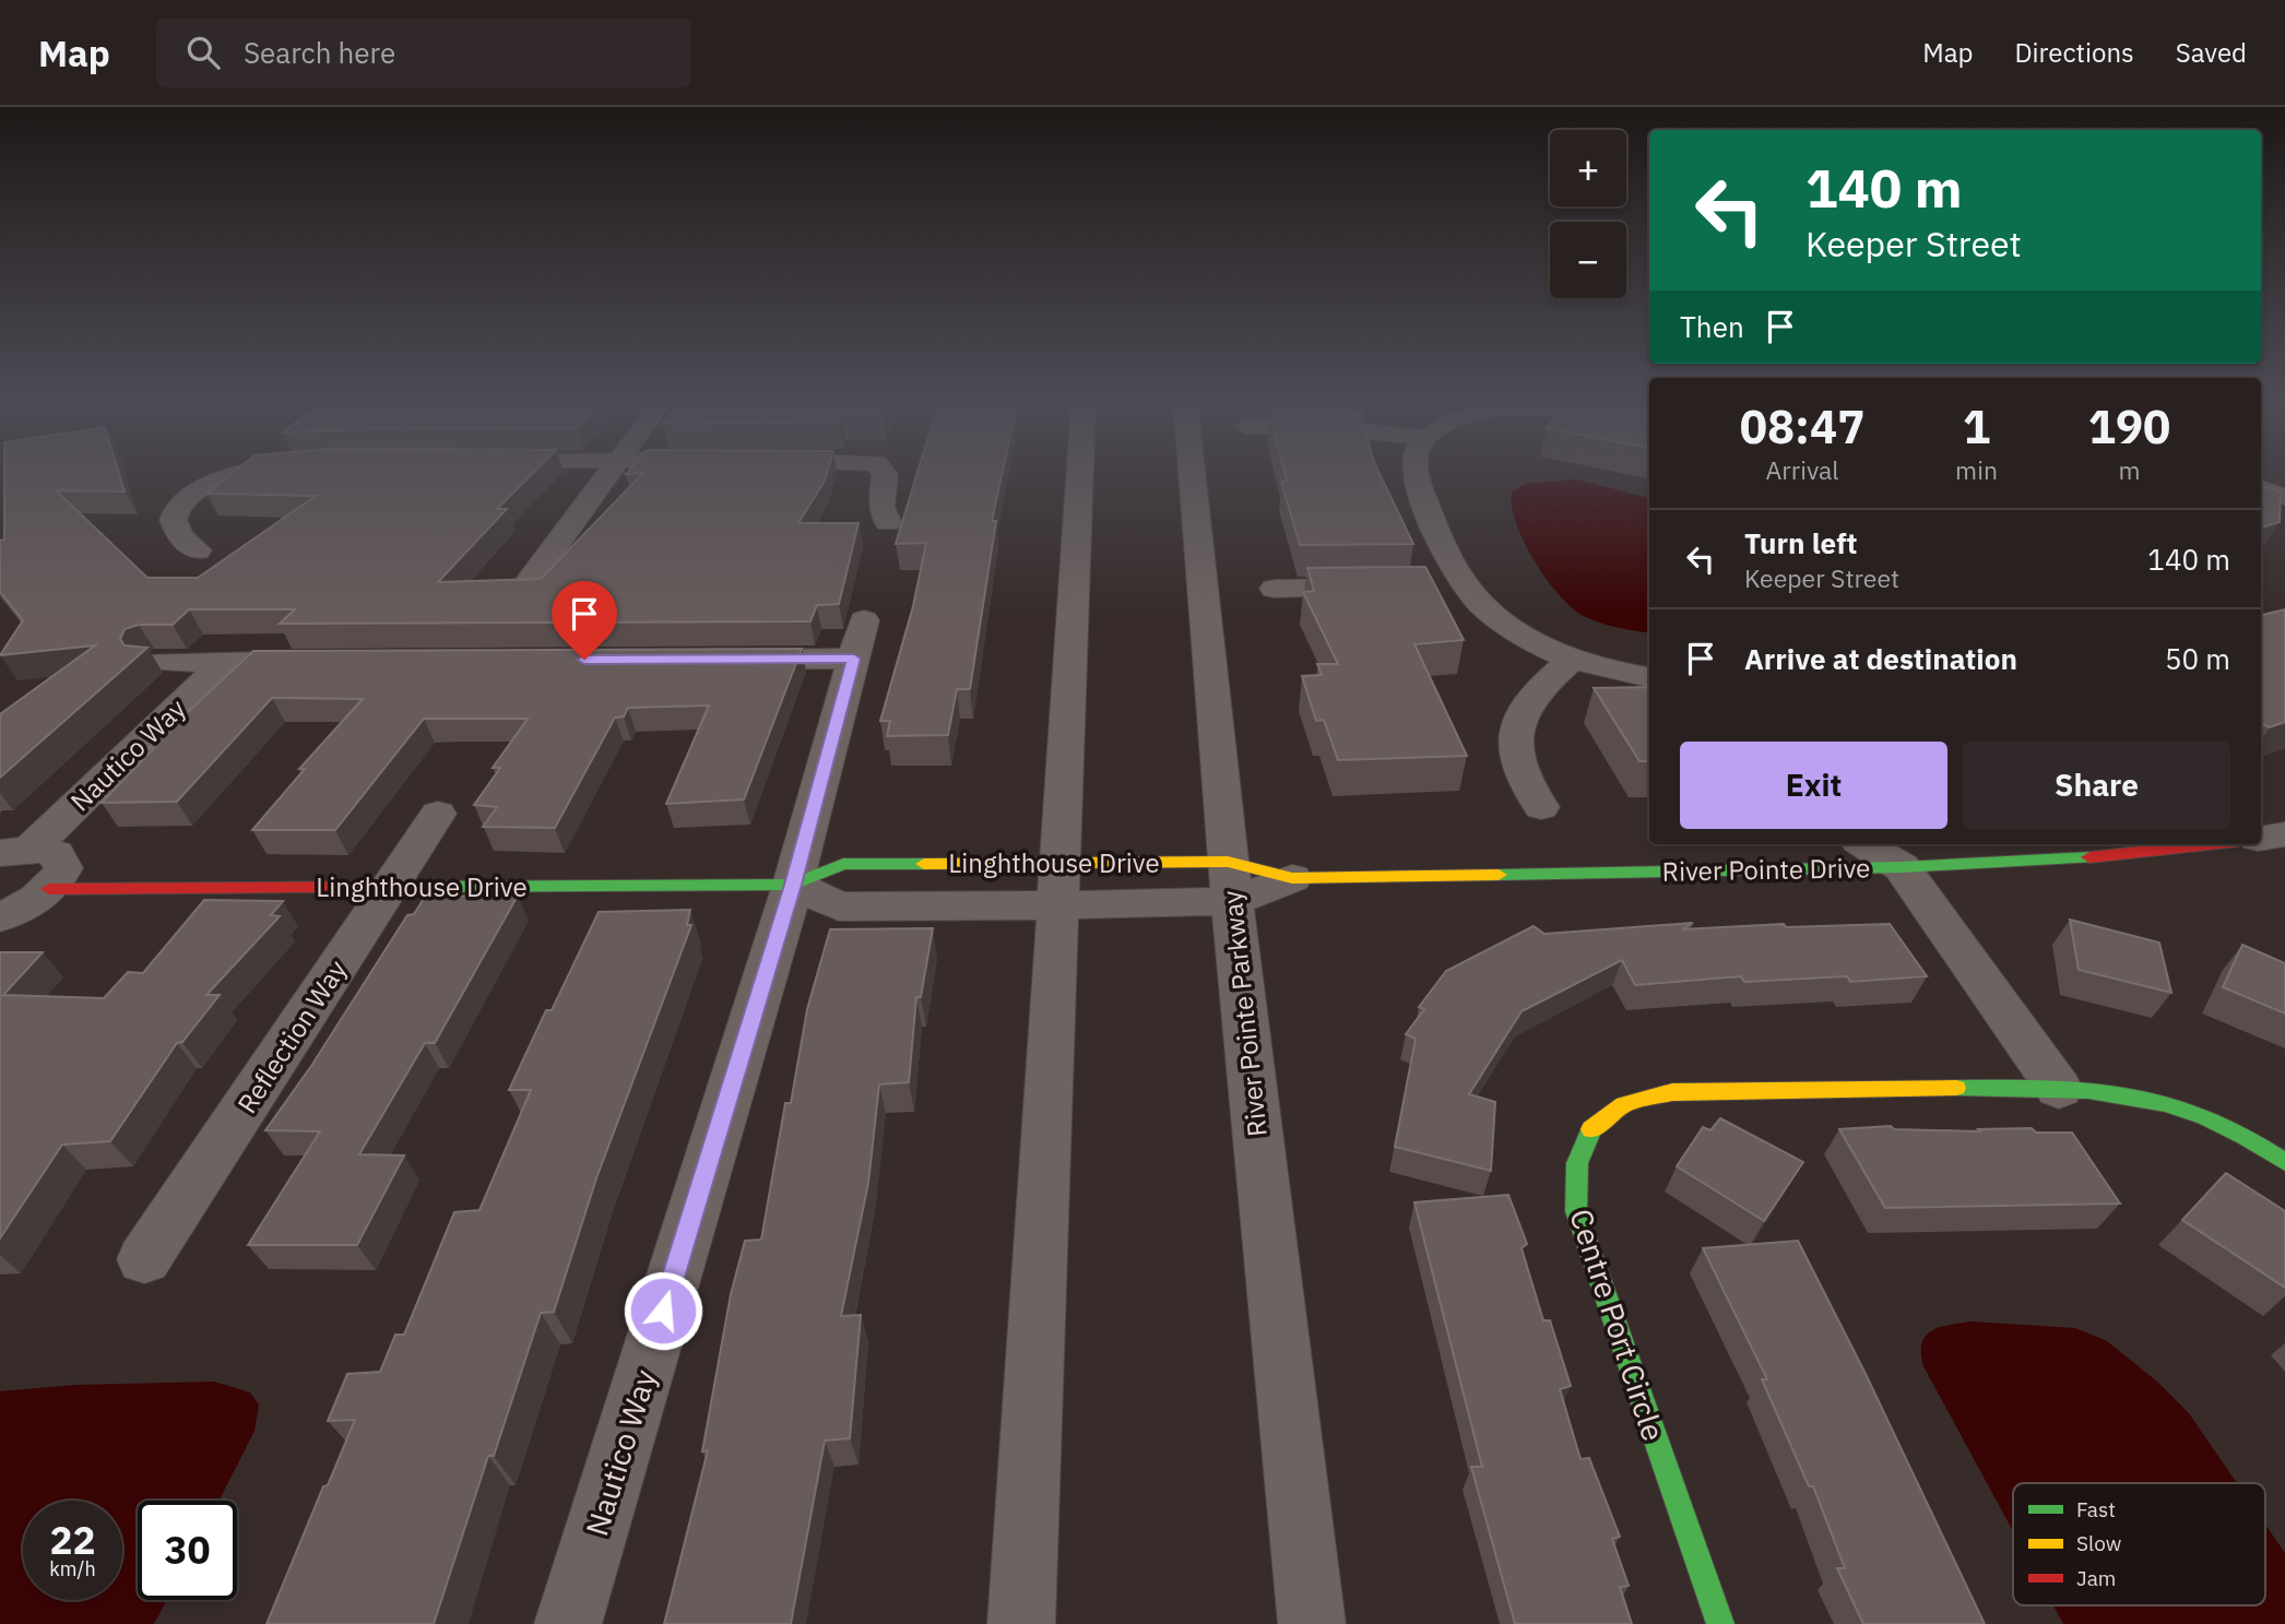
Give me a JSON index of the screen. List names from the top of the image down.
{
  "streets": {
    "street": [
      "Nautico Way",
      "Linghthouse Drive",
      "River Pointe Drive",
      "River Pointe Parkway",
      "Reflection Way",
      "Centre Port Circle"
    ]
  },
  "crossings": [
    ["Nautico Way", "Linghthouse Drive"],
    ["Linghthouse Drive", "River Pointe Drive"],
    ["Linghthouse Drive", "Reflection Way"],
    ["River Pointe Drive", "River Pointe Parkway"]
  ],
  "legend": ["Fast", "Slow", "Jam"],
  "page": {
    "header": "Map",
    "search": "Search here",
    "nav": ["Map", "Directions", "Saved"],
    "map_buttons": ["+", "−"],
    "turn": ["140 m", "Keeper Street"],
    "then": "Then",
    "eta": [
      "08:47",
      "Arrival",
      "1",
      "min",
      "190",
      "m"
    ],
    "list": [
      {
        "name": "Turn left",
        "note": "Keeper Street",
        "value": "140 m"
      },
      {
        "name": "Arrive at destination",
        "value": "50 m"
      }
    ],
    "buttons": ["Exit", "Share"],
    "speed": "22 km/h",
    "limit": "30"
  }
}
